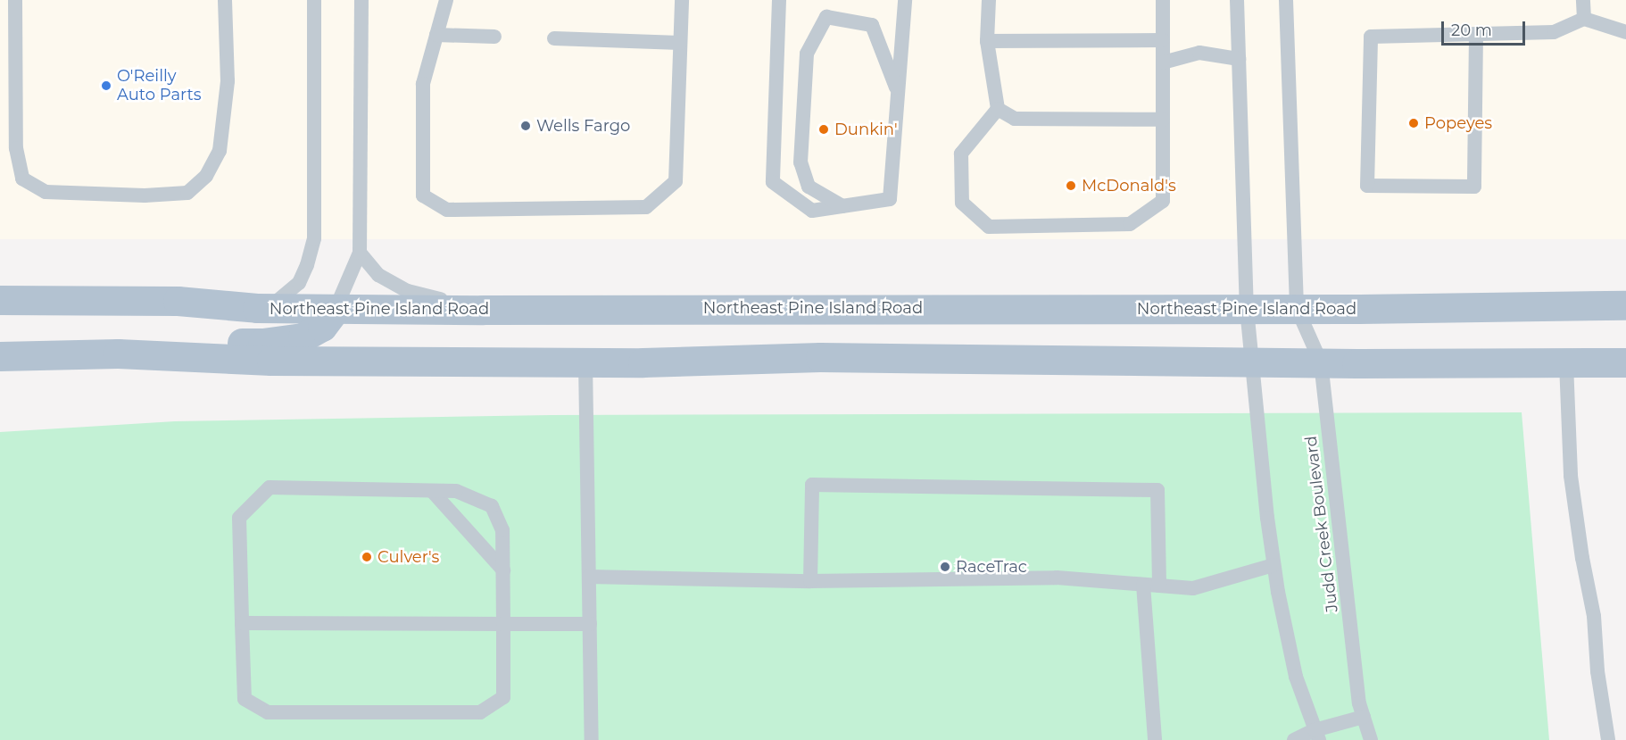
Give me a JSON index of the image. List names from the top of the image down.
{
  "streets": {
    "main road": ["Northeast Pine Island Road"],
    "lane": ["Judd Creek Boulevard"]
  },
  "crossings": [
    ["Northeast Pine Island Road", "Judd Creek Boulevard"]
  ],
  "places": [
    "O'Reilly Auto Parts",
    "Popeyes",
    "Wells Fargo",
    "Dunkin'",
    "McDonald's",
    "Culver's",
    "RaceTrac"
  ],
  "scale_bar": "20 m"
}
